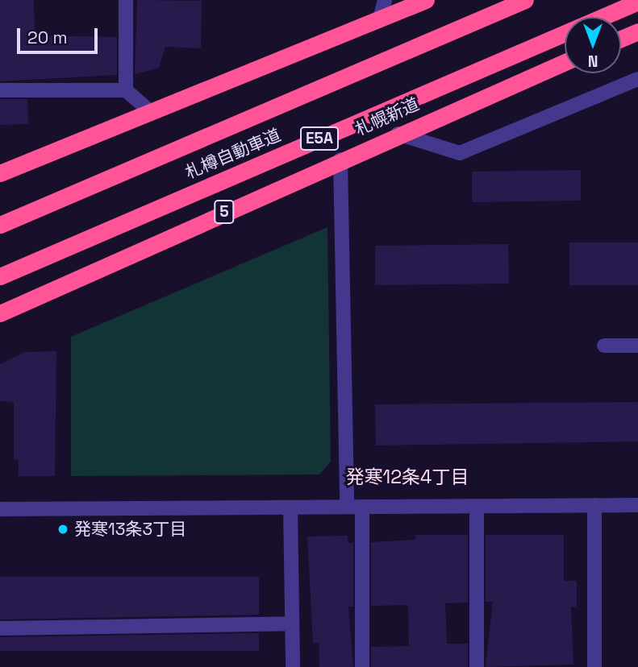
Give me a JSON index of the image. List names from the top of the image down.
{
  "streets": {
    "highway": [
      "札幌新道",
      "E5A",
      "札樽自動車道",
      "5"
    ]
  },
  "districts": ["発寒12条4丁目"],
  "places": ["発寒13条3丁目"],
  "scale_bar": "20 m",
  "north": "bottom"
}
